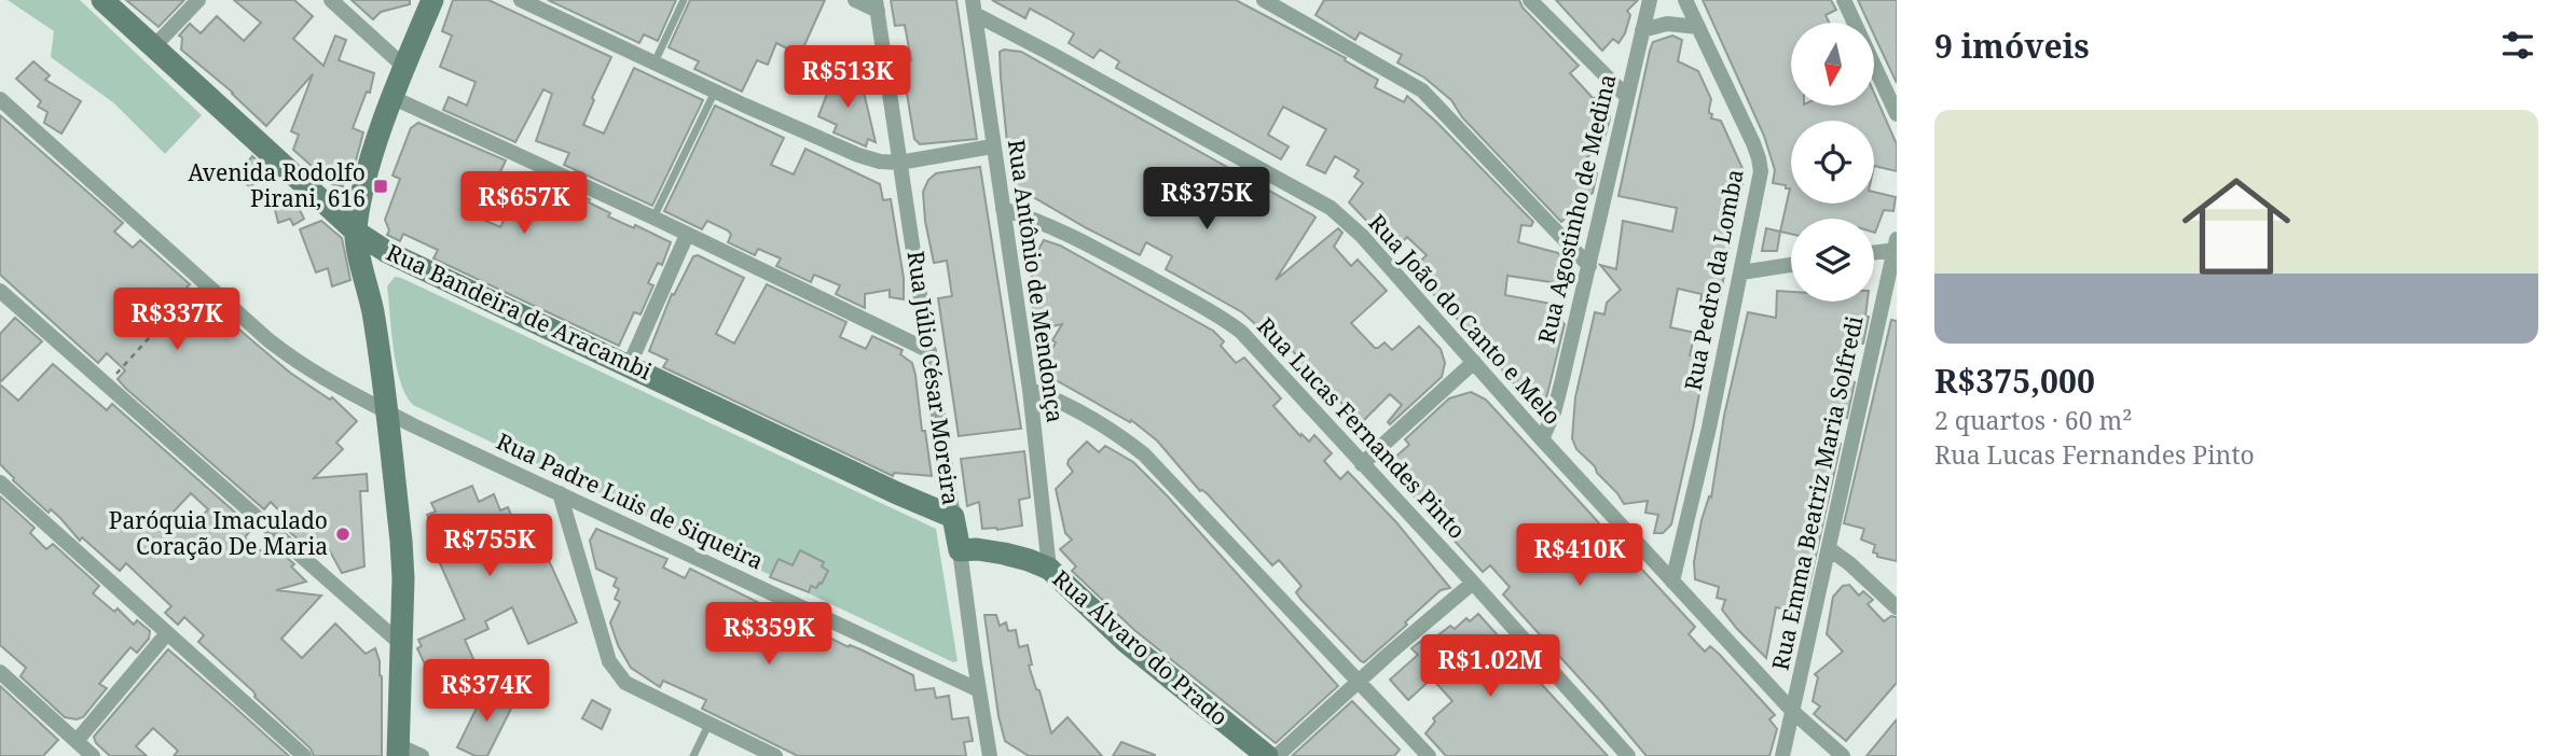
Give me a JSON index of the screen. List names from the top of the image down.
{
  "streets": {
    "main road": ["Rua Bandeira de Aracambi", "Rua Júlio César Moreira", "Rua Álvaro do Prado"],
    "street": [
      "Rua Agostinho de Medina",
      "Rua Pedro da Lomba",
      "Rua Antônio de Mendonça",
      "Rua João do Canto e Melo",
      "Rua Lucas Fernandes Pinto",
      "Rua Emma Beatriz Maria Solfredi",
      "Rua Padre Luis de Siqueira"
    ]
  },
  "crossings": [
    ["Rua Agostinho de Medina", "Rua João do Canto e Melo"],
    ["Rua Pedro da Lomba", "Rua João do Canto e Melo"],
    ["Rua Antônio de Mendonça", "Rua João do Canto e Melo"],
    ["Rua Antônio de Mendonça", "Rua Lucas Fernandes Pinto"],
    ["Rua Antônio de Mendonça", "Rua Álvaro do Prado"],
    ["Rua Bandeira de Aracambi", "Rua Júlio César Moreira"],
    ["Rua João do Canto e Melo", "Rua Emma Beatriz Maria Solfredi"],
    ["Rua Júlio César Moreira", "Rua Padre Luis de Siqueira"],
    ["Rua Júlio César Moreira", "Rua Álvaro do Prado"]
  ],
  "places": {
    "transit": ["Avenida Rodolfo Pirani, 616"],
    "other": ["Paróquia Imaculado Coração De Maria"]
  },
  "north": "bottom",
  "page": {
    "heading": "9 imóveis",
    "price": [
      "R$513K",
      "R$375K",
      "R$657K",
      "R$337K",
      "R$755K",
      "R$410K",
      "R$359K",
      "R$1.02M",
      "R$374K"
    ],
    "list": [
      {
        "name": "R$375,000",
        "note": "2 quartos · 60 m² · Rua Lucas Fernandes Pinto"
      }
    ]
  }
}
